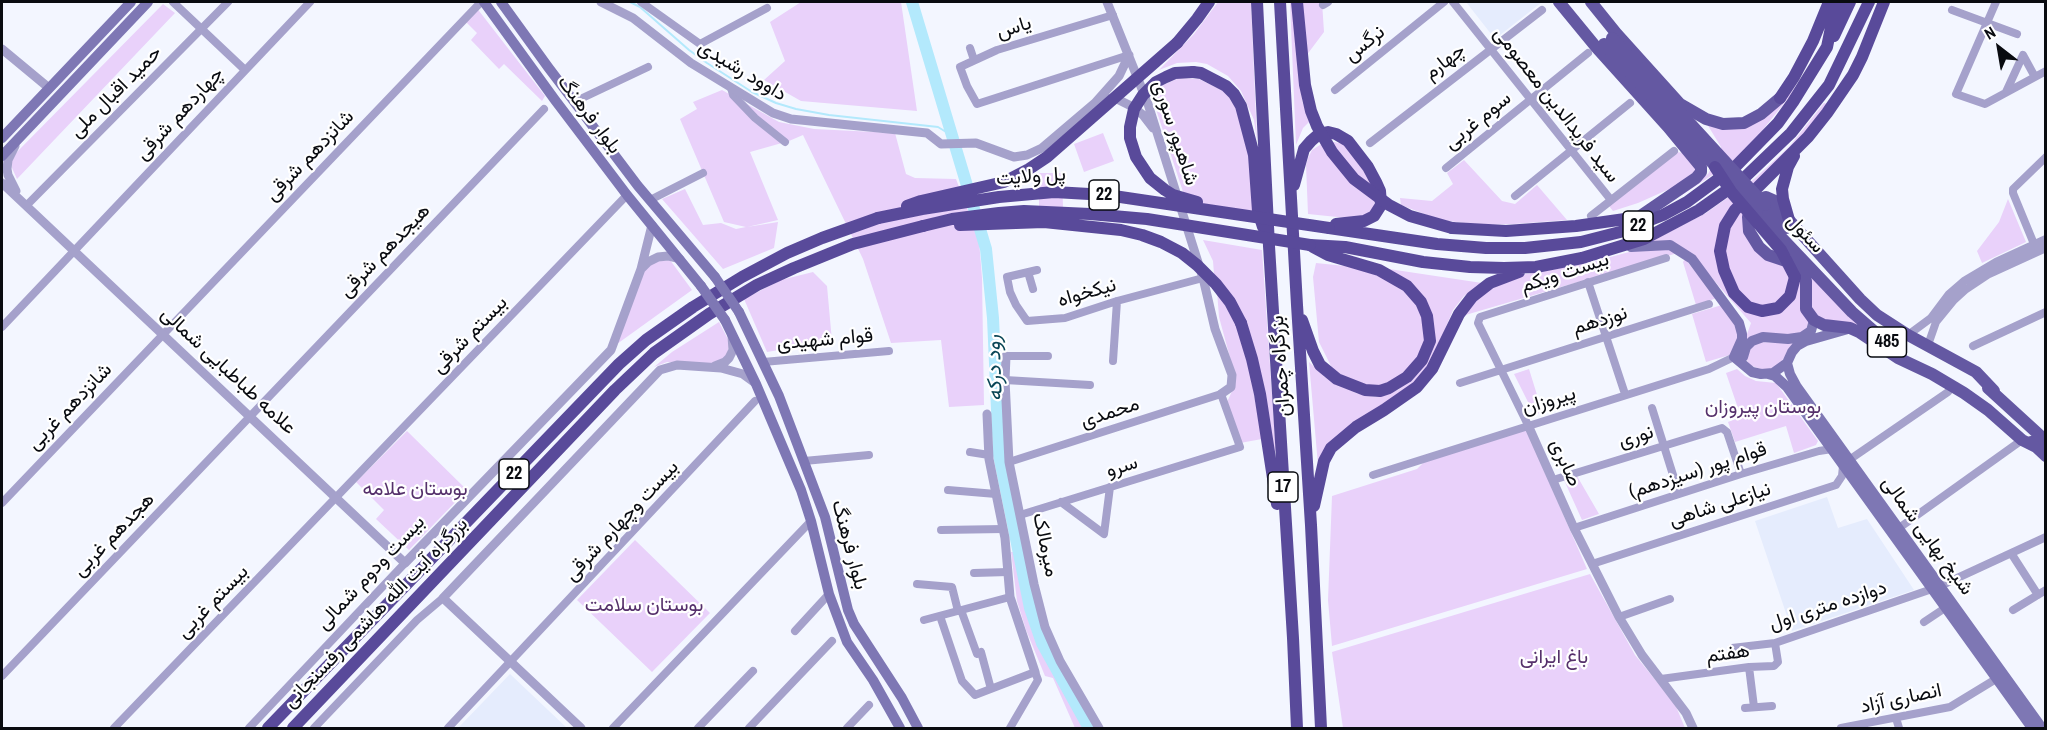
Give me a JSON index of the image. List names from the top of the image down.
{
  "streets": {
    "highway": [
      "پل ولایت",
      "22",
      "بزرگراه چمران",
      "17",
      "بزرگراه آیت الله هاشمی رفسنجانی"
    ],
    "main road": [
      "بلوار فرهنگ",
      "سئول",
      "485",
      "شیخ بهایی شمالی"
    ],
    "street": [
      "یاس",
      "نرگس",
      "چهارم",
      "داوود رشیدی",
      "حمید اقبال ملی",
      "سید فریدالدین معصومی",
      "چهاردهم شرقی",
      "سوم غربی",
      "شاهپور سوری",
      "شانزدهم شرقی",
      "هیجدهم شرقی",
      "بیست ویکم",
      "نیکخواه",
      "نوزدهم",
      "بیستم شرقی",
      "قوام شهیدی",
      "علامه طباطبایی شمالی",
      "پیروزان",
      "شانزدهم غربی",
      "محمدی",
      "نوری",
      "صابری",
      "سرو",
      "قوام پور (سیزدهم)",
      "نیازعلی شاهی",
      "بیست وچهارم شرقی",
      "هجدهم غربی",
      "میرمالک",
      "بیست ودوم شمالی",
      "بیستم غربی",
      "دوازده متری اول",
      "هفتم",
      "انصاری آزاد"
    ]
  },
  "crossings": [
    ["یاس", "شاهپور سوری"],
    ["چهارم", "سید فریدالدین معصومی"],
    ["حمید اقبال ملی", "علامه طباطبایی شمالی"],
    ["سید فریدالدین معصومی", "سوم غربی"],
    ["چهاردهم شرقی", "علامه طباطبایی شمالی"],
    ["بلوار فرهنگ", "شانزدهم شرقی"],
    ["بلوار فرهنگ", "بیستم شرقی"],
    ["بلوار فرهنگ", "قوام شهیدی"],
    ["بلوار فرهنگ", "بیست ودوم شمالی"],
    ["شاهپور سوری", "نیکخواه"],
    ["شاهپور سوری", "محمدی"],
    ["شاهپور سوری", "سرو"],
    ["شانزدهم شرقی", "علامه طباطبایی شمالی"],
    ["شانزدهم شرقی", "شانزدهم غربی"],
    ["پل ولایت", "22"],
    ["پل ولایت", "بزرگراه آیت الله هاشمی رفسنجانی"],
    ["هیجدهم شرقی", "علامه طباطبایی شمالی"],
    ["هیجدهم شرقی", "هجدهم غربی"],
    ["بیست ویکم", "صابری"],
    ["نوزدهم", "صابری"],
    ["بیستم شرقی", "علامه طباطبایی شمالی"],
    ["بیستم شرقی", "بیستم غربی"],
    ["علامه طباطبایی شمالی", "شانزدهم غربی"],
    ["علامه طباطبایی شمالی", "هجدهم غربی"],
    ["علامه طباطبایی شمالی", "بیست ودوم شمالی"],
    ["علامه طباطبایی شمالی", "بیستم غربی"],
    ["پیروزان", "صابری"],
    ["پیروزان", "شیخ بهایی شمالی"],
    ["محمدی", "سرو"],
    ["محمدی", "میرمالک"],
    ["نوری", "صابری"],
    ["نوری", "قوام پور (سیزدهم)"],
    ["صابری", "قوام پور (سیزدهم)"],
    ["صابری", "نیازعلی شاهی"],
    ["صابری", "هفتم"],
    ["سرو", "میرمالک"],
    ["قوام پور (سیزدهم)", "شیخ بهایی شمالی"],
    ["نیازعلی شاهی", "شیخ بهایی شمالی"],
    ["شیخ بهایی شمالی", "دوازده متری اول"],
    ["شیخ بهایی شمالی", "انصاری آزاد"],
    ["دوازده متری اول", "هفتم"]
  ],
  "water": ["رود درکه"],
  "parks": [
    "بوستان پیروزان",
    "بوستان علامه",
    "بوستان سلامت",
    "باغ ایرانی"
  ],
  "north": "top left"
}
